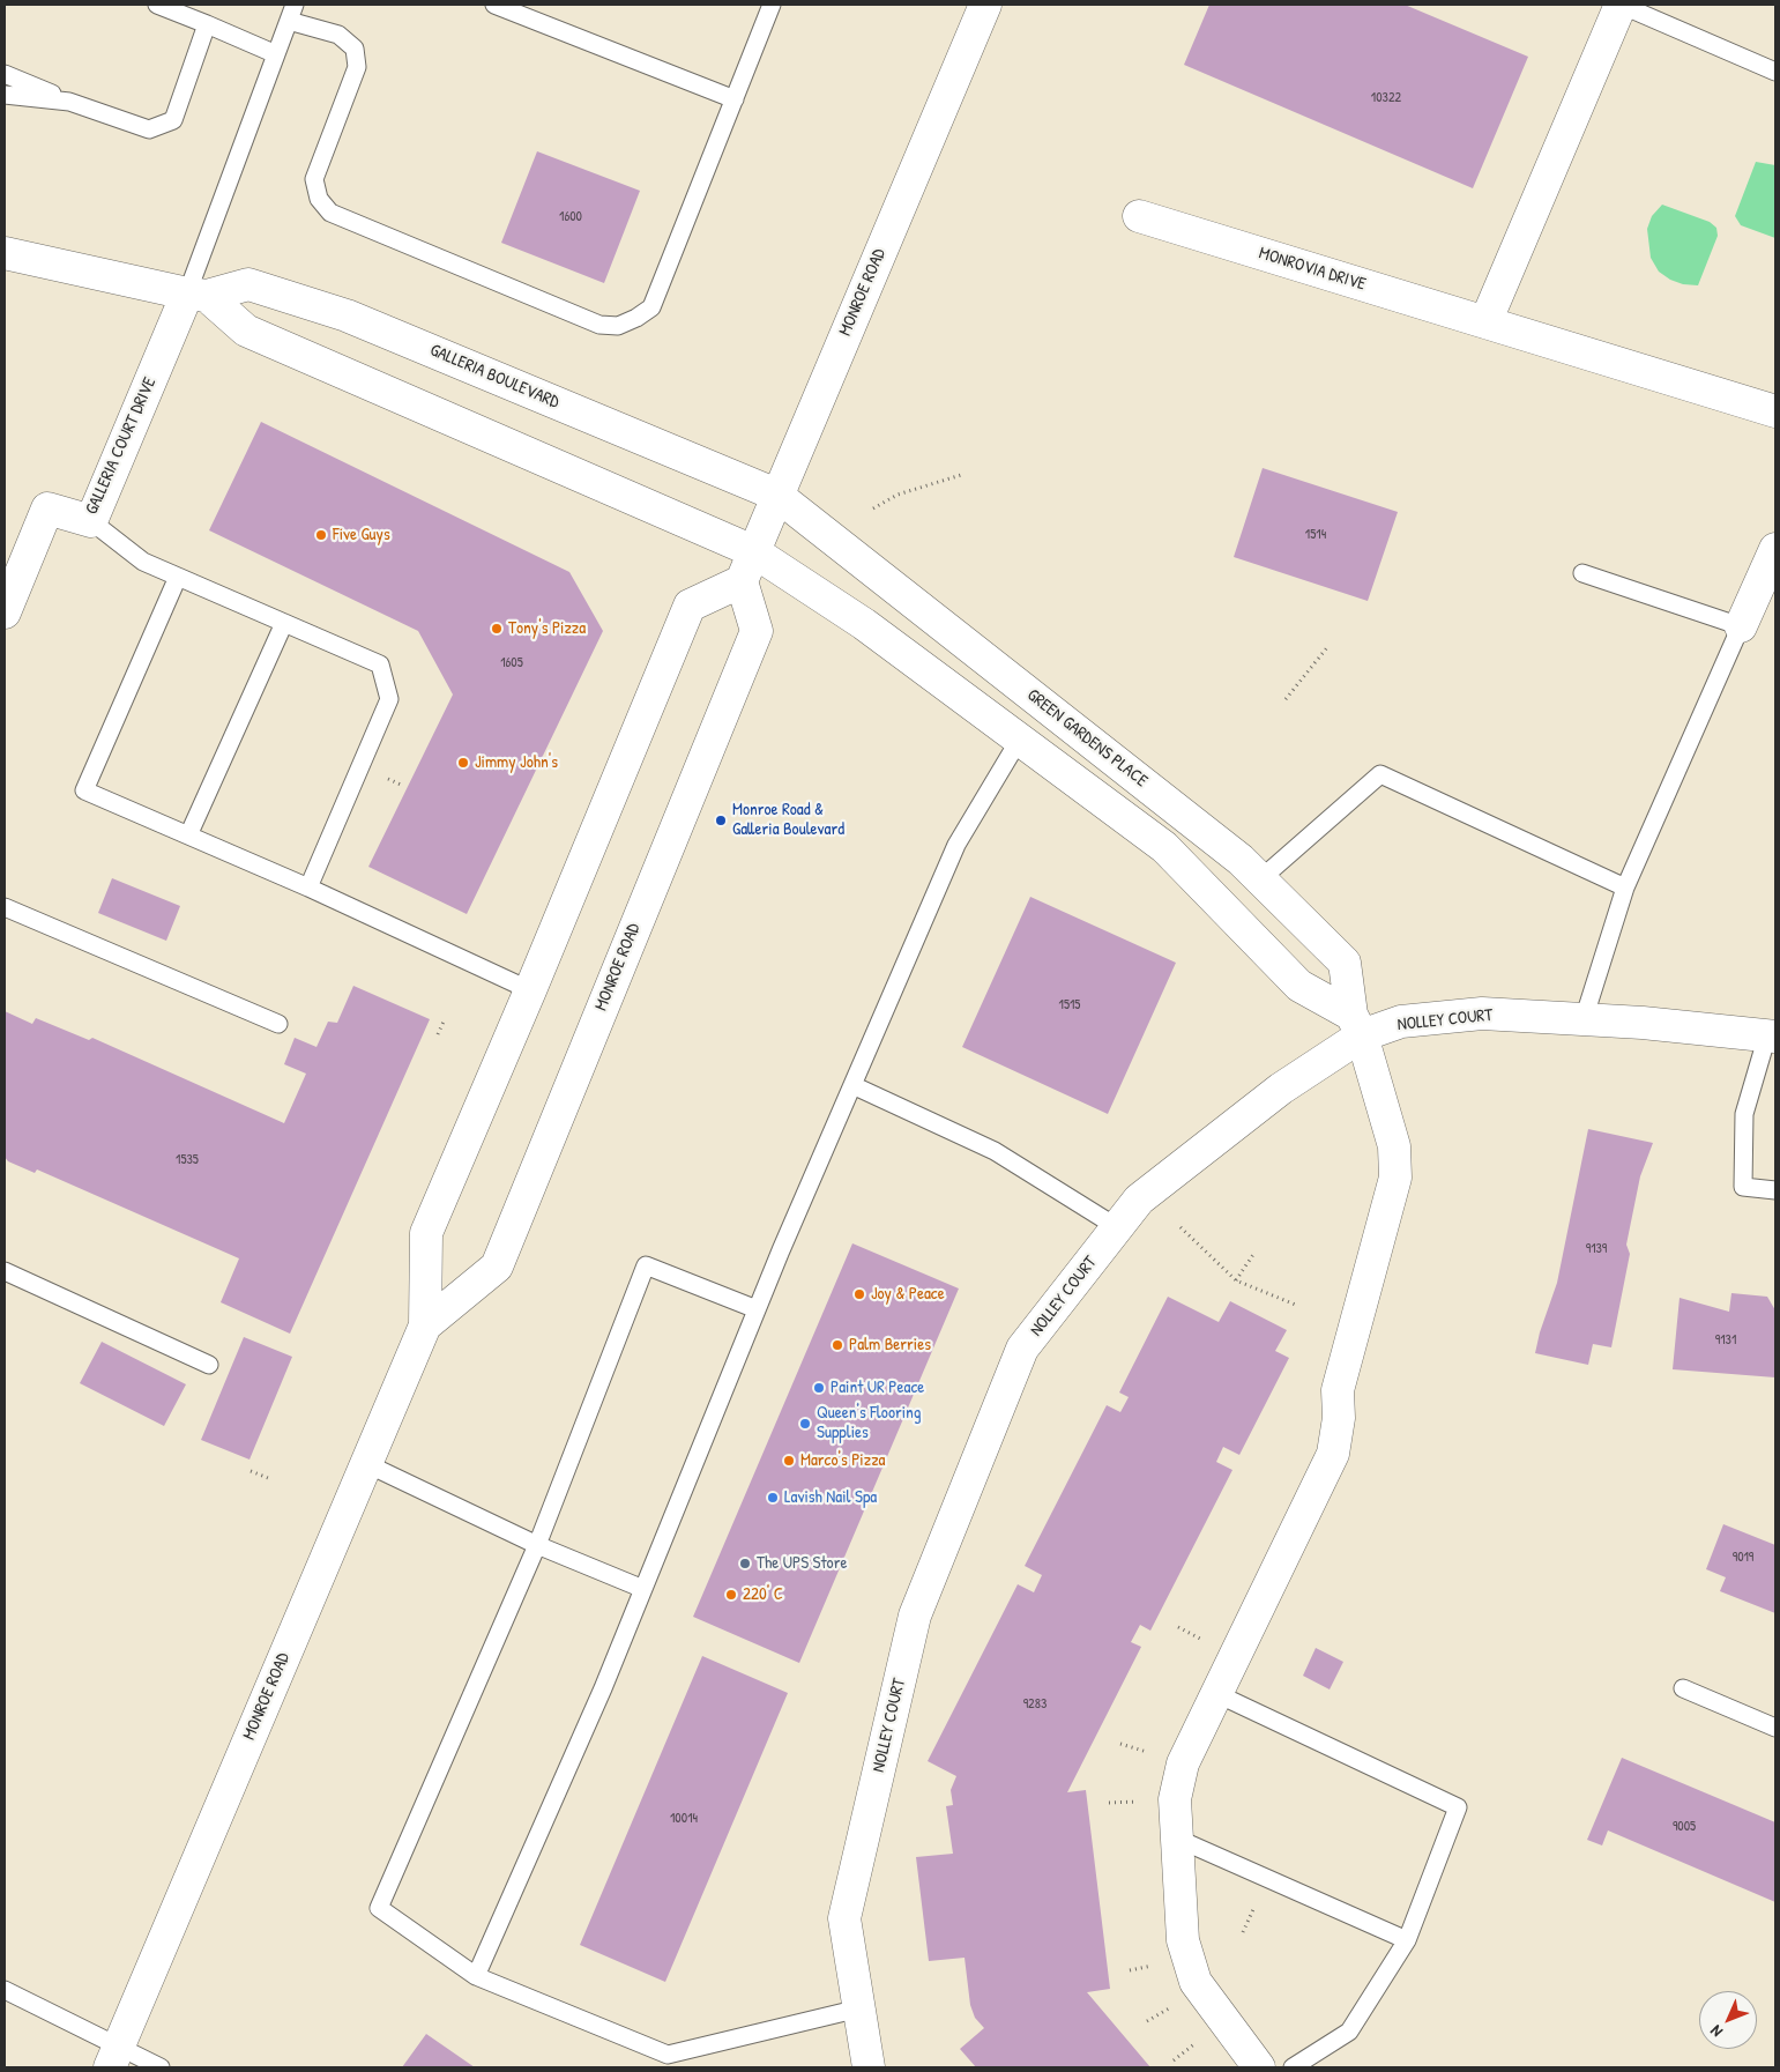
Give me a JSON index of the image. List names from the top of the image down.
{
  "streets": {
    "street": [
      "MONROVIA DRIVE",
      "MONROE ROAD",
      "GALLERIA BOULEVARD",
      "GALLERIA COURT DRIVE",
      "GREEN GARDENS PLACE",
      "NOLLEY COURT"
    ]
  },
  "crossings": [
    ["MONROE ROAD", "GALLERIA BOULEVARD"],
    ["MONROE ROAD", "GREEN GARDENS PLACE"],
    ["GALLERIA BOULEVARD", "GALLERIA COURT DRIVE"],
    ["GALLERIA BOULEVARD", "GREEN GARDENS PLACE"],
    ["GREEN GARDENS PLACE", "NOLLEY COURT"]
  ],
  "places": [
    "Five Guys",
    "Tony's Pizza",
    "Jimmy John's",
    "Monroe Road & Galleria Boulevard",
    "Joy & Peace",
    "Palm Berries",
    "Paint UR Peace",
    "Queen's Flooring Supplies",
    "Marco's Pizza",
    "Lavish Nail Spa",
    "The UPS Store",
    "220' C"
  ],
  "house_numbers": [
    "10322",
    "1600",
    "1514",
    "1605",
    "1515",
    "1535",
    "9139",
    "9131",
    "9019",
    "9283",
    "10014",
    "9005"
  ],
  "north": "bottom left"
}
